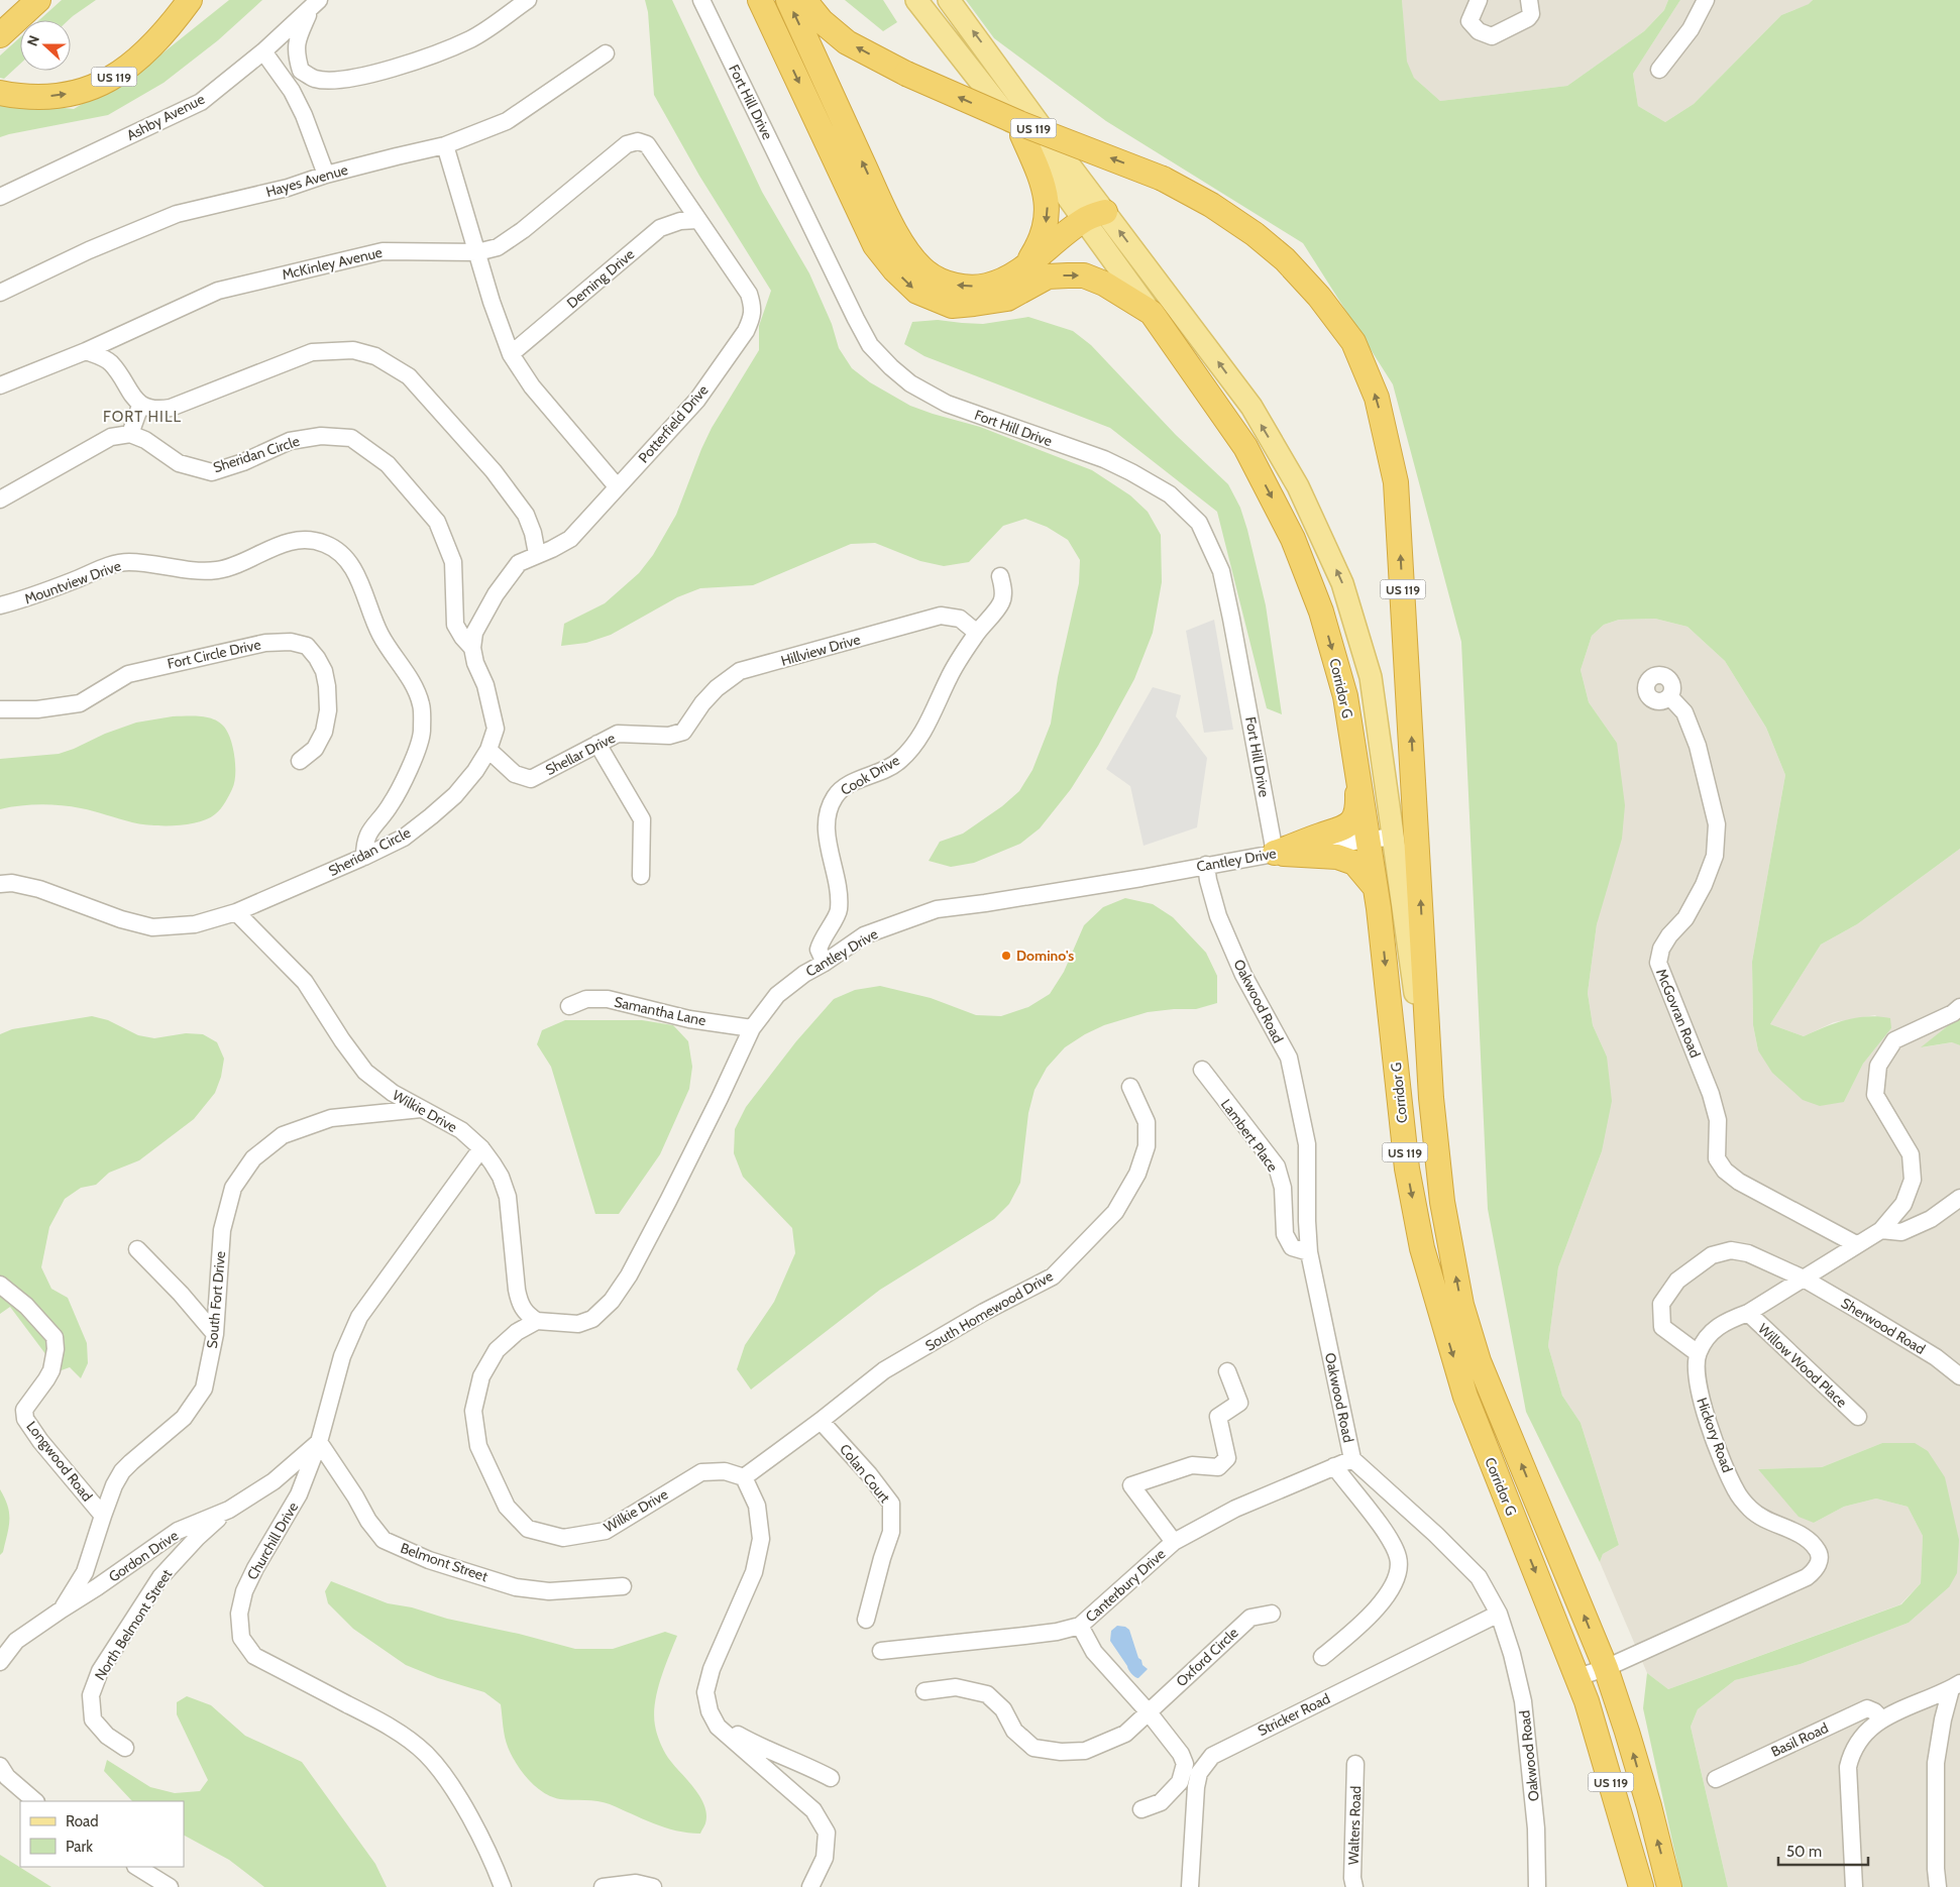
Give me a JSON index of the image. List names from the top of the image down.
{
  "streets": {
    "highway": ["US 119", "Corridor G"],
    "street": [
      "Fort Hill Drive",
      "Ashby Avenue",
      "Hayes Avenue",
      "McKinley Avenue",
      "Deming Drive",
      "Potterfield Drive",
      "Sheridan Circle",
      "Mountview Drive",
      "Hillview Drive",
      "Fort Circle Drive",
      "Shellar Drive",
      "Cook Drive",
      "Cantley Drive",
      "Oakwood Road",
      "Samantha Lane",
      "McGovran Road",
      "Wilkie Drive",
      "Lambert Place",
      "South Fort Drive",
      "South Homewood Drive",
      "Sherwood Road",
      "Willow Wood Place",
      "Hickory Road",
      "Longwood Road",
      "Colan Court",
      "Churchill Drive",
      "Gordon Drive",
      "Belmont Street",
      "Canterbury Drive",
      "North Belmont Street",
      "Oxford Circle",
      "Stricker Road",
      "Basil Road",
      "Walters Road"
    ]
  },
  "crossings": [
    ["US 119", "Corridor G"],
    ["Fort Hill Drive", "Cantley Drive"],
    ["McKinley Avenue", "Potterfield Drive"],
    ["Deming Drive", "Potterfield Drive"],
    ["Potterfield Drive", "Sheridan Circle"],
    ["Sheridan Circle", "Mountview Drive"],
    ["Sheridan Circle", "Shellar Drive"],
    ["Sheridan Circle", "Wilkie Drive"],
    ["Hillview Drive", "Shellar Drive"],
    ["Hillview Drive", "Cook Drive"],
    ["Corridor G", "Cantley Drive"],
    ["Corridor G", "Hickory Road"],
    ["Cook Drive", "Cantley Drive"],
    ["Cantley Drive", "Oakwood Road"],
    ["Cantley Drive", "Samantha Lane"],
    ["Cantley Drive", "Wilkie Drive"],
    ["Oakwood Road", "Lambert Place"],
    ["Oakwood Road", "Canterbury Drive"],
    ["Oakwood Road", "Stricker Road"],
    ["McGovran Road", "Hickory Road"],
    ["Wilkie Drive", "South Fort Drive"],
    ["Wilkie Drive", "South Homewood Drive"],
    ["Wilkie Drive", "Churchill Drive"],
    ["South Fort Drive", "Longwood Road"],
    ["South Fort Drive", "Gordon Drive"],
    ["South Homewood Drive", "Colan Court"],
    ["Sherwood Road", "Hickory Road"],
    ["Willow Wood Place", "Hickory Road"],
    ["Churchill Drive", "Gordon Drive"],
    ["Churchill Drive", "Belmont Street"],
    ["Gordon Drive", "Belmont Street"],
    ["Gordon Drive", "North Belmont Street"]
  ],
  "districts": ["FORT HILL"],
  "places": ["Domino's"],
  "legend": ["Road", "Park"],
  "scale_bar": "50 m",
  "north": "left"
}
